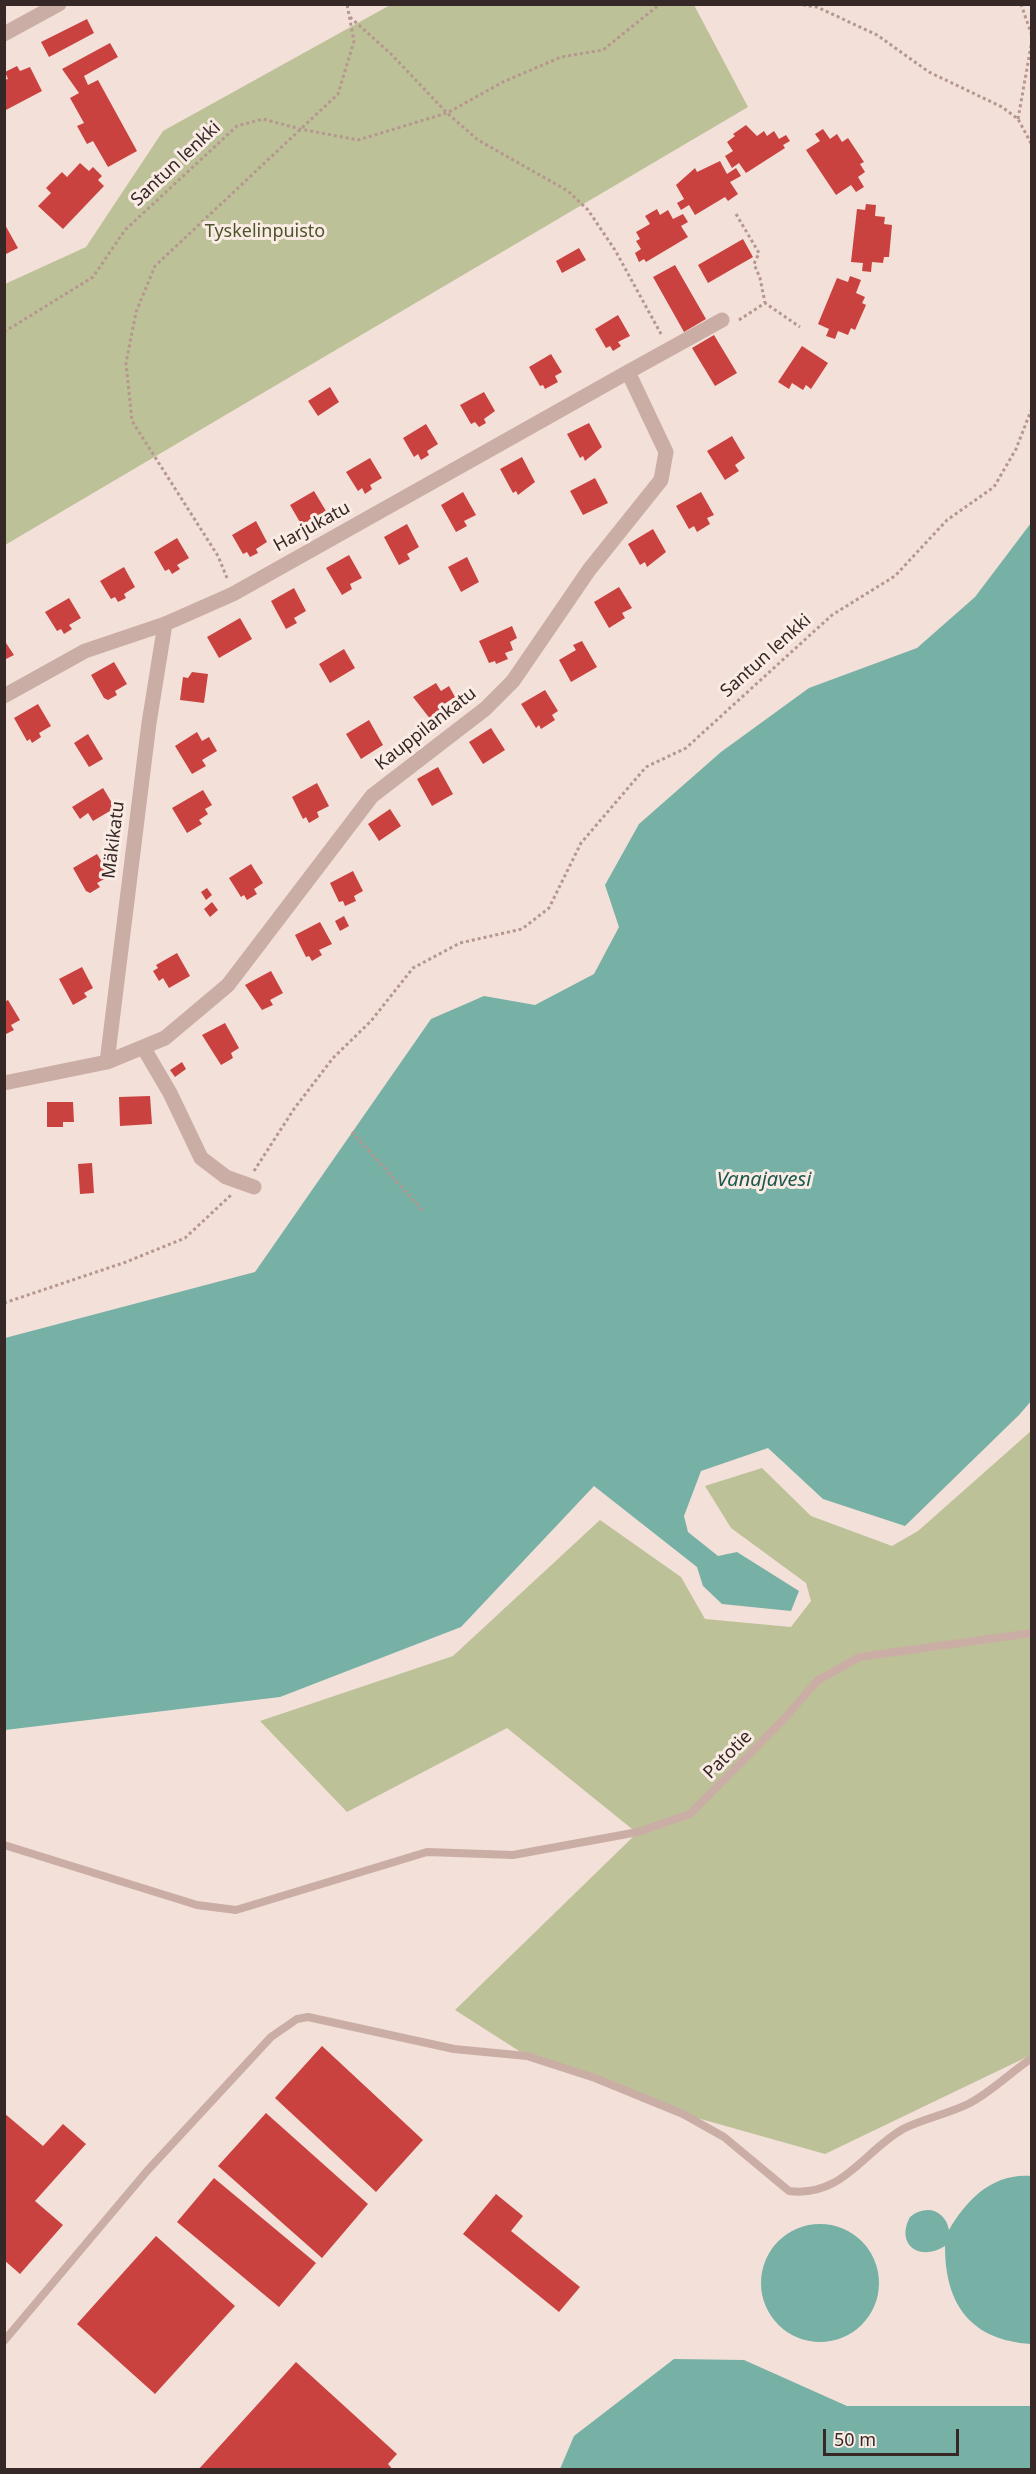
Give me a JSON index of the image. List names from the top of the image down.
{
  "streets": {
    "street": ["Harjukatu", "Kauppilankatu", "Mäkikatu"],
    "lane": ["Patotie"],
    "path": ["Santun lenkki"]
  },
  "crossings": [
    ["Harjukatu", "Kauppilankatu"],
    ["Harjukatu", "Mäkikatu"],
    ["Kauppilankatu", "Mäkikatu"]
  ],
  "water": ["Vanajavesi"],
  "parks": ["Tyskelinpuisto"],
  "scale_bar": "50 m"
}
